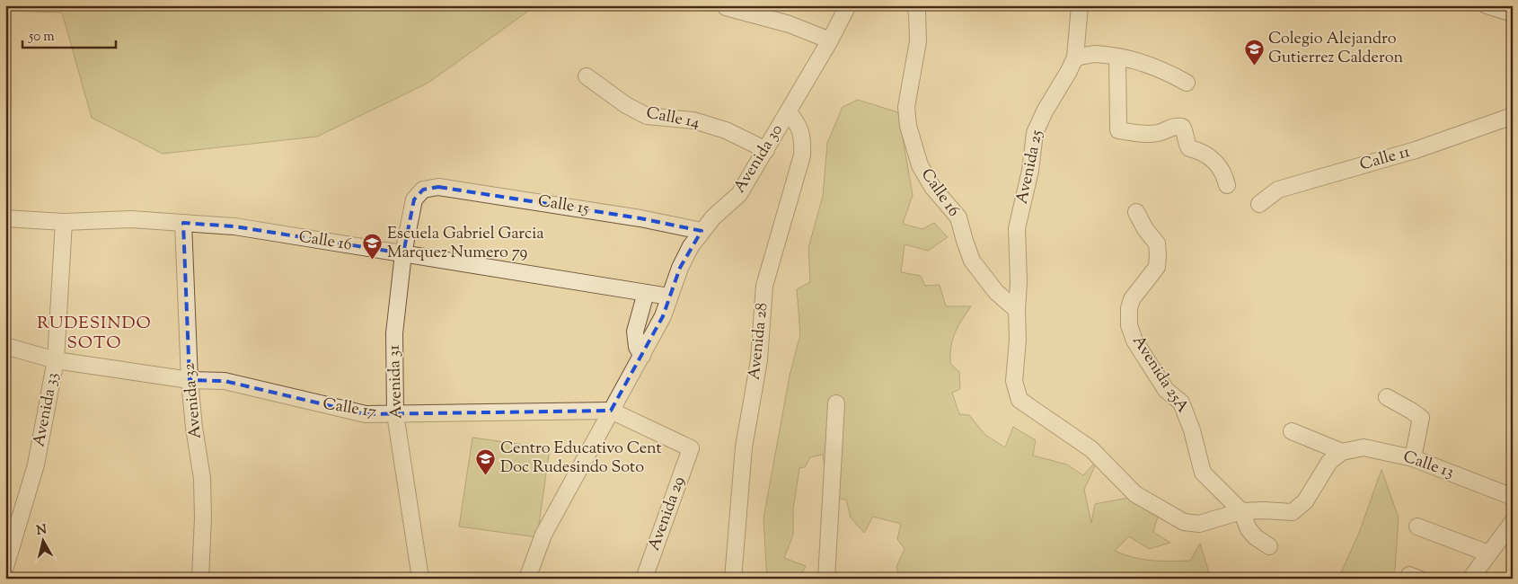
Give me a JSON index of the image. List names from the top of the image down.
{
  "streets": {
    "street": [
      "Calle 14",
      "Avenida 30",
      "Calle 11",
      "Avenida 25",
      "Calle 16",
      "Calle 15",
      "Avenida 28",
      "Avenida 25A",
      "Avenida 31",
      "Avenida 32",
      "Calle 17",
      "Avenida 33",
      "Calle 13",
      "Avenida 29"
    ]
  },
  "crossings": [
    ["Calle 14", "Avenida 30"],
    ["Avenida 30", "Calle 16"],
    ["Avenida 30", "Calle 15"],
    ["Avenida 30", "Avenida 28"],
    ["Avenida 30", "Calle 17"],
    ["Avenida 25", "Calle 16"],
    ["Avenida 25", "Avenida 25A"],
    ["Avenida 25", "Calle 13"],
    ["Calle 16", "Avenida 31"],
    ["Calle 16", "Avenida 32"],
    ["Calle 16", "Avenida 33"],
    ["Calle 15", "Avenida 31"],
    ["Avenida 31", "Calle 17"],
    ["Avenida 32", "Calle 17"],
    ["Calle 17", "Avenida 33"],
    ["Calle 17", "Avenida 29"]
  ],
  "districts": ["RUDESINDO SOTO"],
  "places": {
    "school or university": ["Colegio Alejandro Gutierrez Calderon", "Escuela Gabriel Garcia Marquez Numero 79", "Centro Educativo Cent Doc Rudesindo Soto"]
  },
  "scale_bar": "50 m",
  "north": "top"
}
